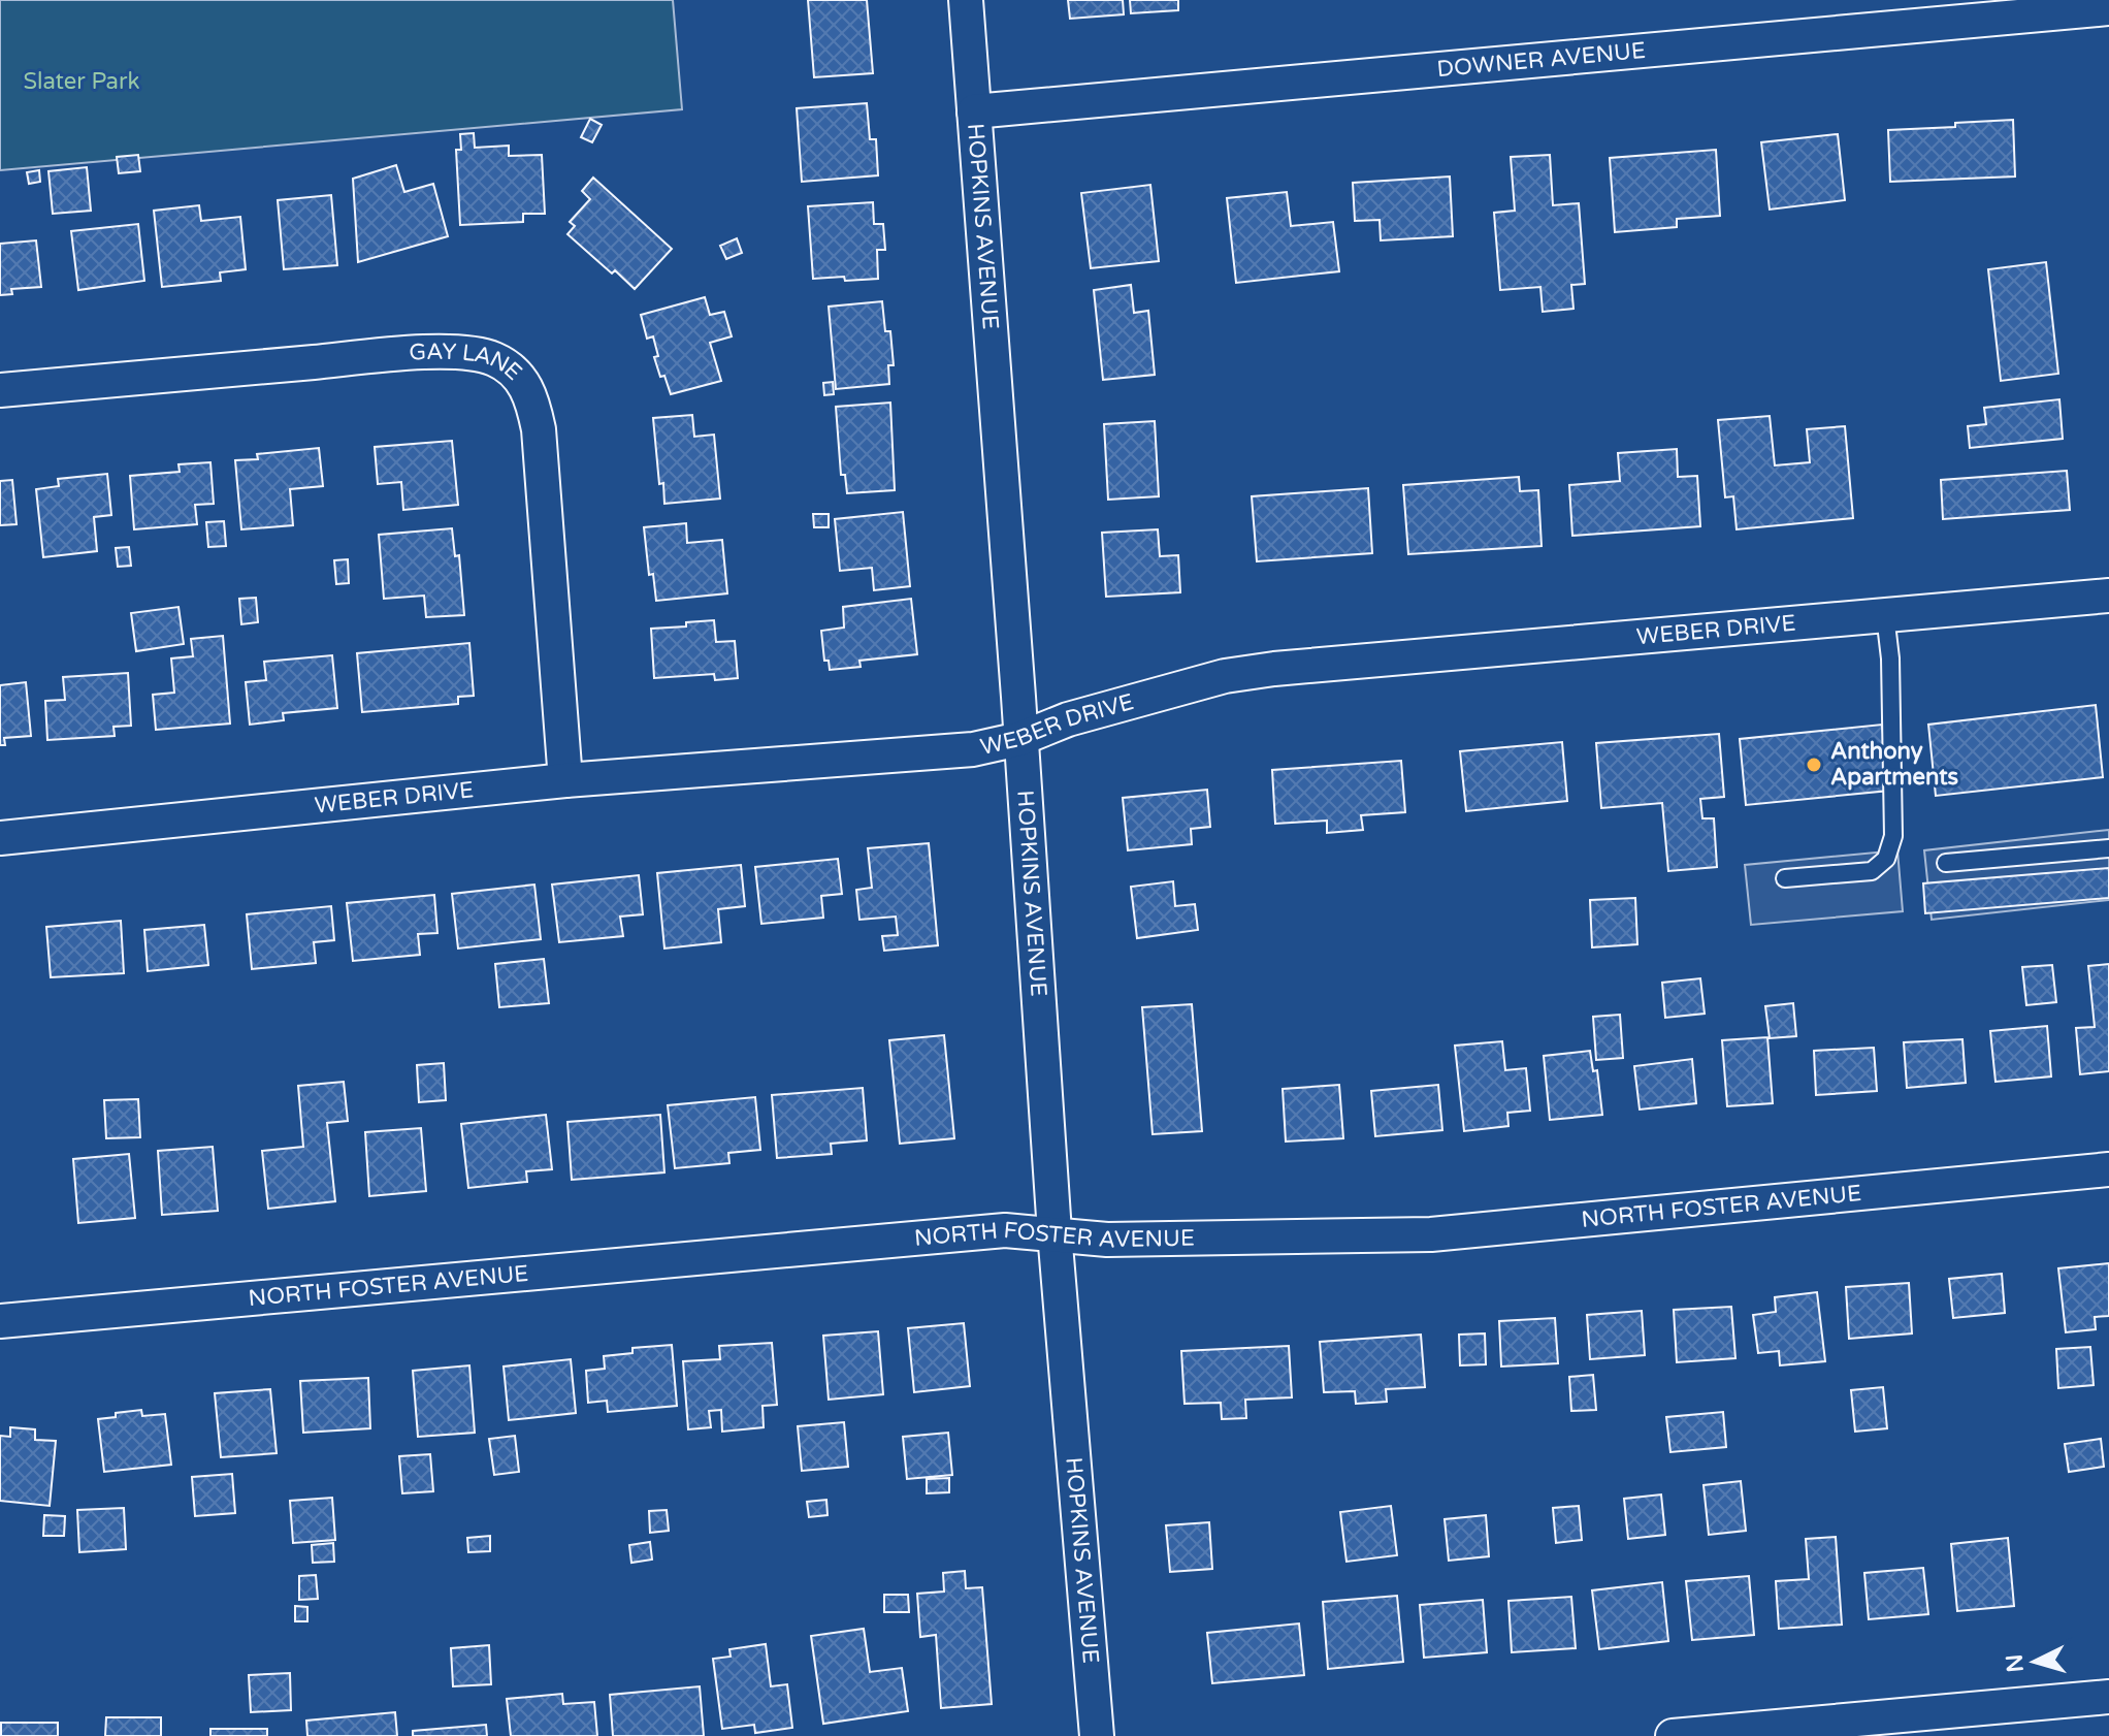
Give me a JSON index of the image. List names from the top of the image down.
{
  "streets": {
    "street": [
      "DOWNER AVENUE",
      "HOPKINS AVENUE",
      "GAY LANE",
      "WEBER DRIVE",
      "NORTH FOSTER AVENUE"
    ]
  },
  "crossings": [
    ["DOWNER AVENUE", "HOPKINS AVENUE"],
    ["HOPKINS AVENUE", "WEBER DRIVE"],
    ["HOPKINS AVENUE", "NORTH FOSTER AVENUE"],
    ["GAY LANE", "WEBER DRIVE"]
  ],
  "parks": ["Slater Park"],
  "places": ["Anthony Apartments"],
  "north": "left"
}
